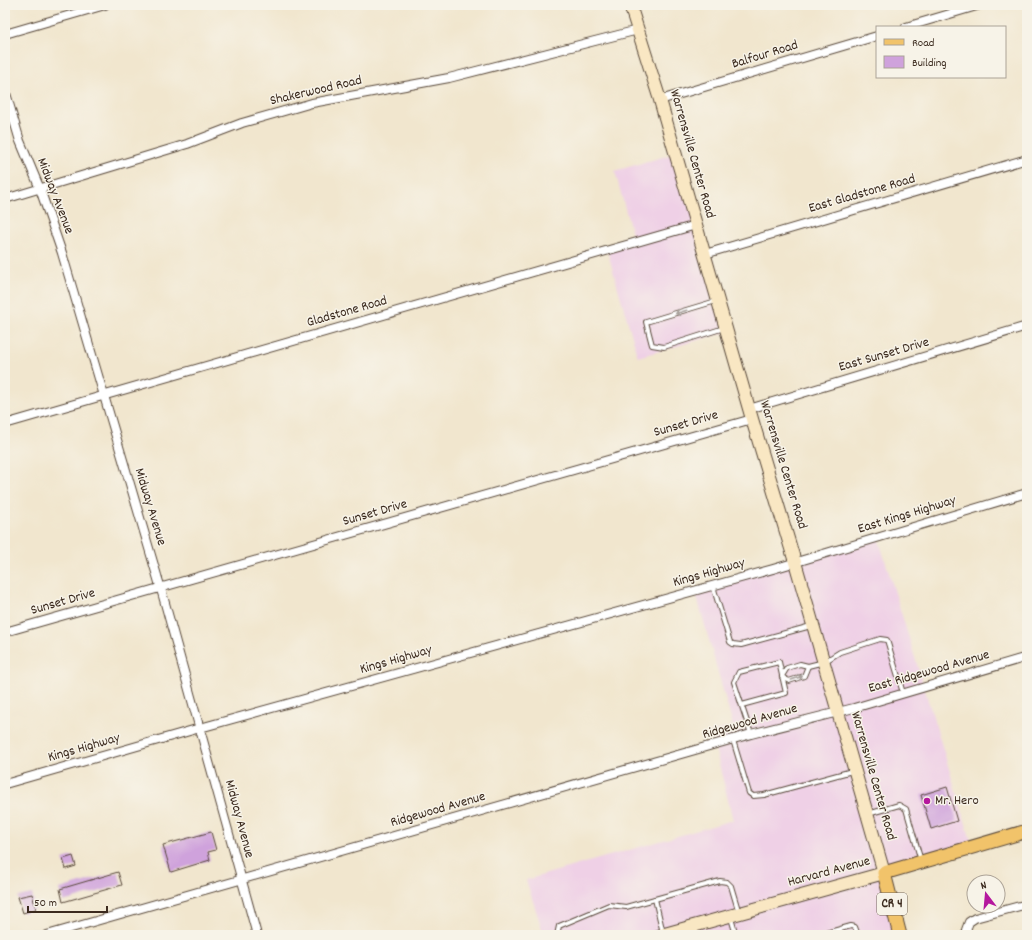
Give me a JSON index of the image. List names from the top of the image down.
{
  "streets": {
    "main road": ["Warrensville Center Road", "Harvard Avenue", "CR 4"],
    "street": [
      "Balfour Road",
      "Shakerwood Road",
      "East Gladstone Road",
      "Midway Avenue",
      "Gladstone Road",
      "East Sunset Drive",
      "Sunset Drive",
      "East Kings Highway",
      "Kings Highway",
      "East Ridgewood Avenue",
      "Ridgewood Avenue"
    ]
  },
  "crossings": [
    ["Balfour Road", "Warrensville Center Road"],
    ["Shakerwood Road", "Warrensville Center Road"],
    ["Shakerwood Road", "Midway Avenue"],
    ["Warrensville Center Road", "East Gladstone Road"],
    ["Warrensville Center Road", "Gladstone Road"],
    ["Warrensville Center Road", "East Sunset Drive"],
    ["Warrensville Center Road", "Sunset Drive"],
    ["Warrensville Center Road", "East Kings Highway"],
    ["Warrensville Center Road", "Kings Highway"],
    ["Warrensville Center Road", "East Ridgewood Avenue"],
    ["Warrensville Center Road", "Ridgewood Avenue"],
    ["Warrensville Center Road", "Harvard Avenue"],
    ["Midway Avenue", "Gladstone Road"],
    ["Midway Avenue", "Sunset Drive"],
    ["Midway Avenue", "Kings Highway"],
    ["Midway Avenue", "Ridgewood Avenue"],
    ["East Sunset Drive", "Sunset Drive"],
    ["East Kings Highway", "Kings Highway"],
    ["East Ridgewood Avenue", "Ridgewood Avenue"]
  ],
  "places": ["Mr. Hero"],
  "legend": ["Road", "Building"],
  "scale_bar": "50 m",
  "north": "top"
}
